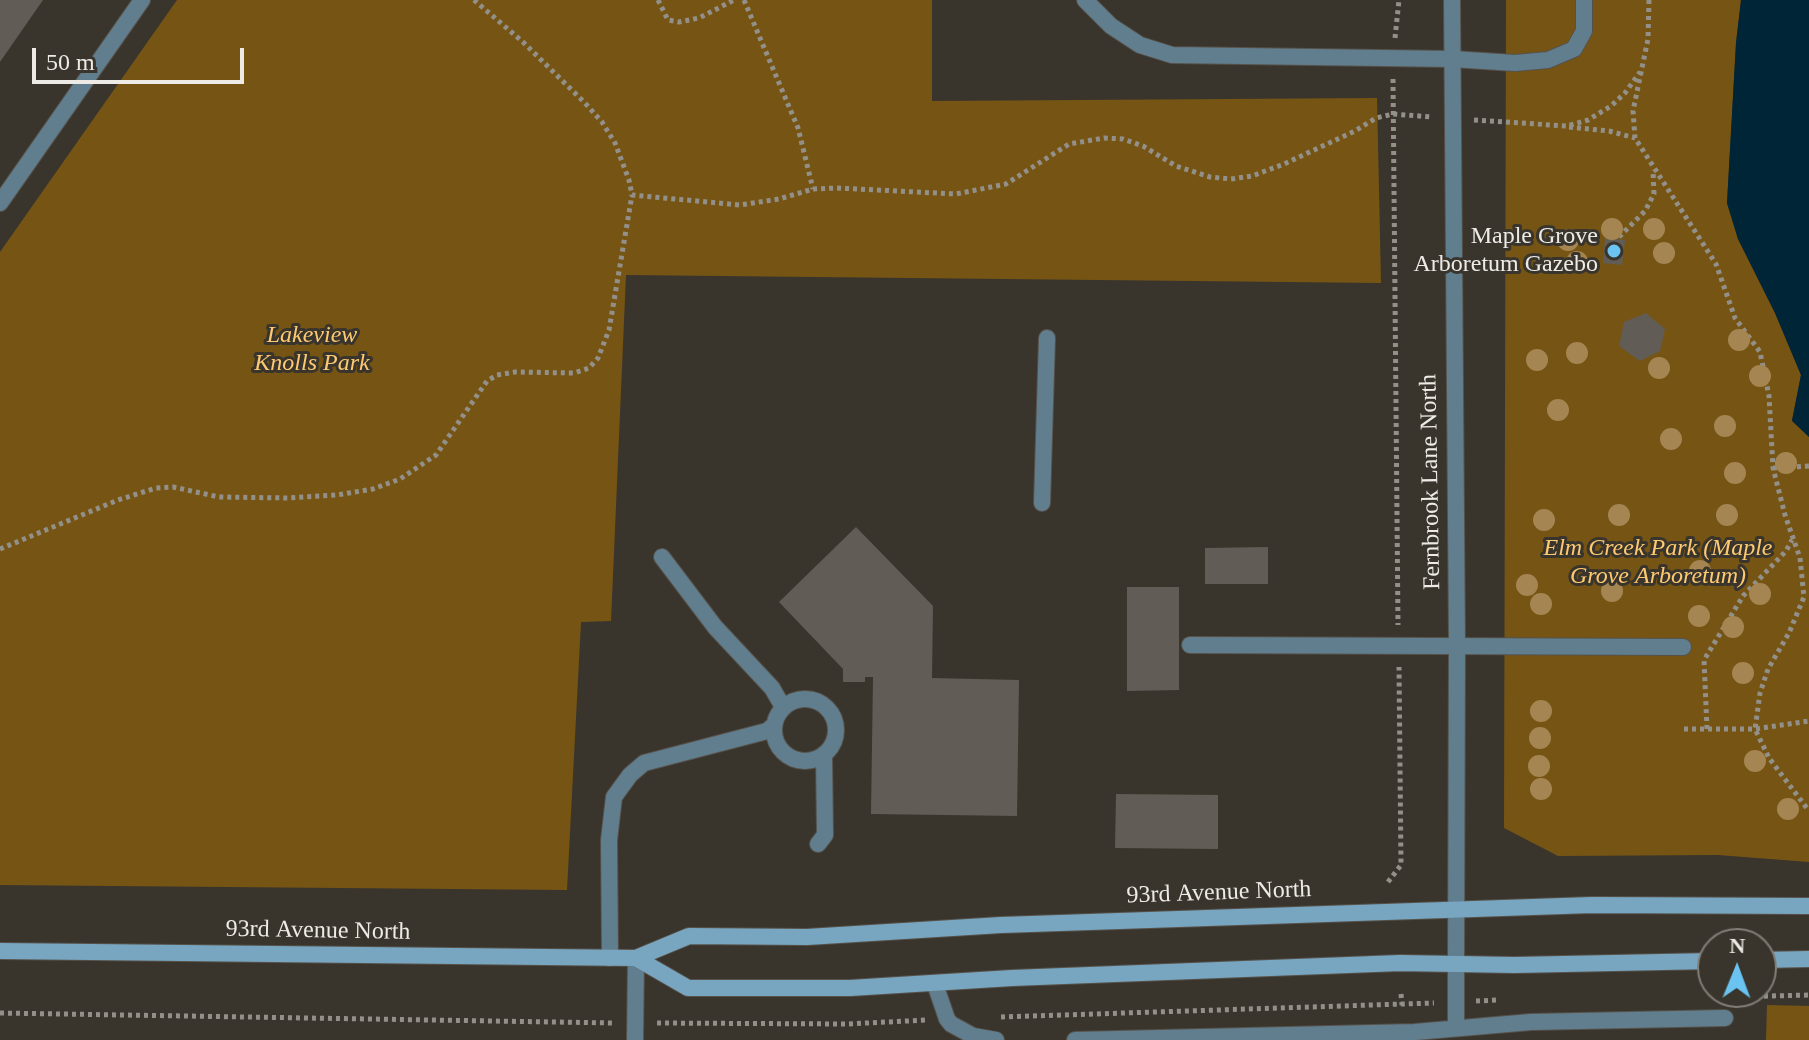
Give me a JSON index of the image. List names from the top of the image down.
{
  "streets": {
    "main road": ["93rd Avenue North"],
    "street": ["Fernbrook Lane North"]
  },
  "crossings": [
    ["Fernbrook Lane North", "93rd Avenue North"]
  ],
  "parks": ["Lakeview Knolls Park", "Elm Creek Park (Maple Grove Arboretum)"],
  "places": ["Maple Grove Arboretum Gazebo"],
  "scale_bar": "50 m",
  "north": "top"
}
